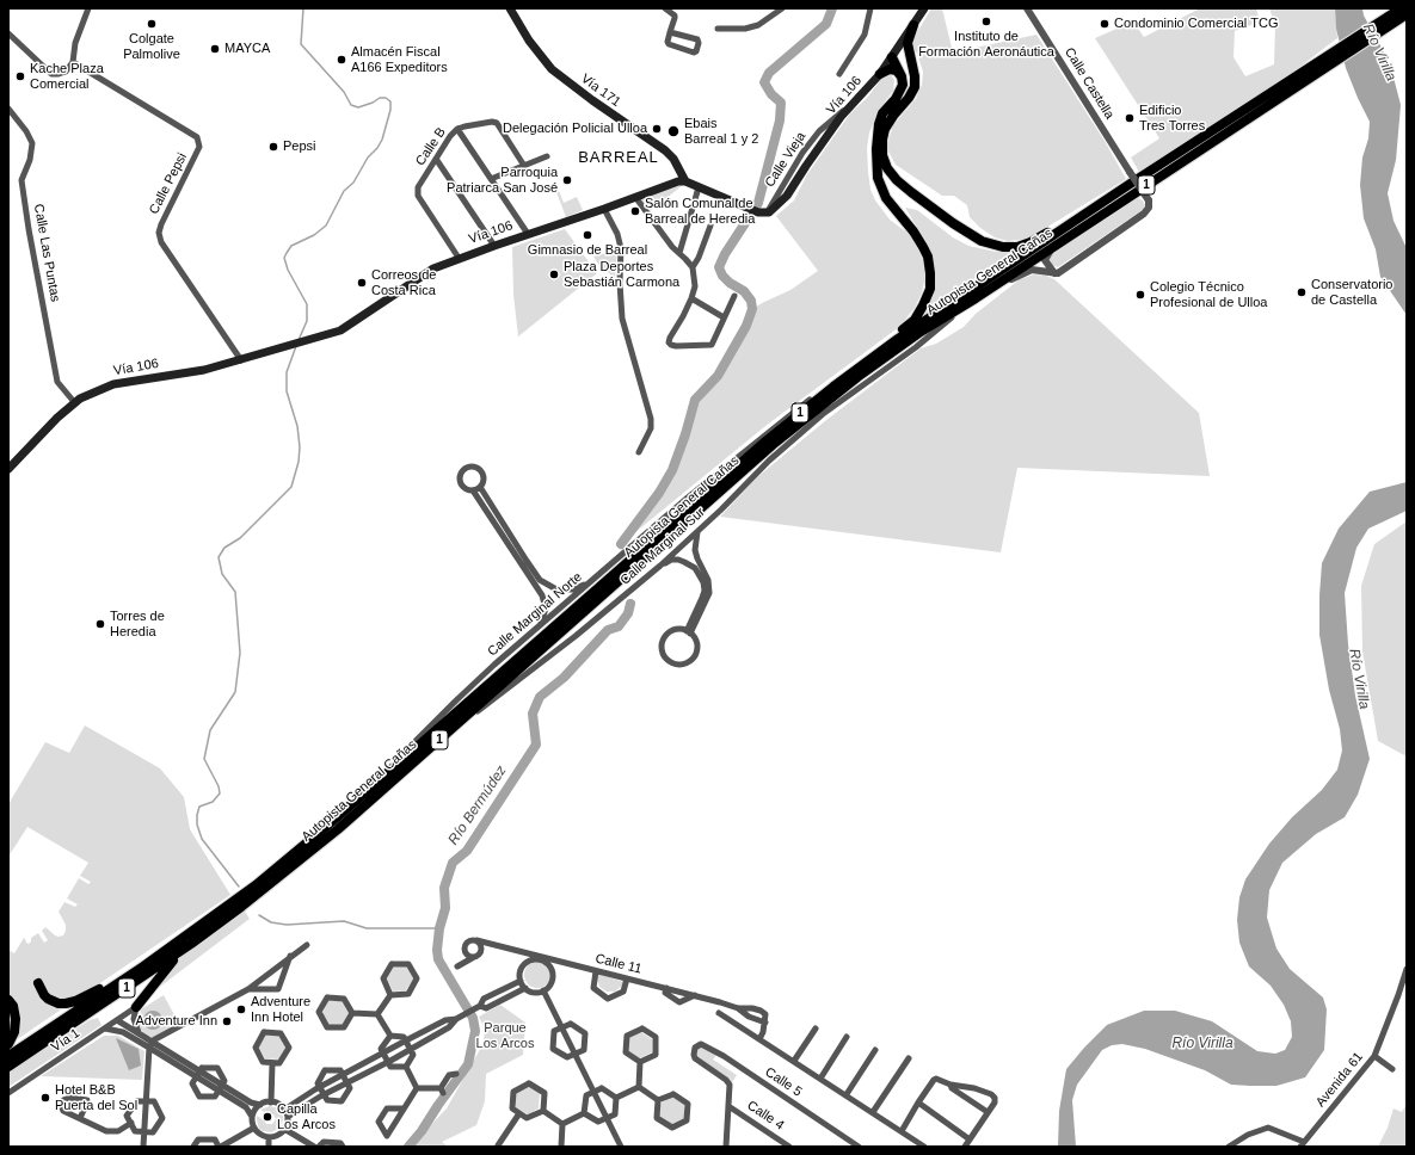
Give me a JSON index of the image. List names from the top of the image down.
{
  "streets": {
    "highway": ["1", "Autopista General Cañas"],
    "main road": ["Vía 171", "Vía 106"],
    "street": [
      "Calle Castella",
      "Calle B",
      "Calle Pepsi",
      "Calle Las Puntas",
      "Calle Marginal Sur",
      "Calle Marginal Norte",
      "Calle 11",
      "Vía 1",
      "Avenida 61",
      "Calle 5",
      "Calle 4"
    ]
  },
  "crossings": [
    ["Vía 171", "Vía 106"],
    ["Vía 106", "Calle B"],
    ["Vía 106", "Calle Pepsi"],
    ["Vía 106", "Calle Las Puntas"],
    ["Autopista General Cañas", "Calle Marginal Sur"],
    ["Autopista General Cañas", "Calle Marginal Norte"],
    ["Calle 5", "Calle 4"]
  ],
  "districts": ["BARREAL"],
  "water": ["Río Virilla", "Río Bermúdez"],
  "parks": ["Parque Los Arcos"],
  "places": [
    "Instituto de Formación Aeronáutica",
    "Colgate Palmolive",
    "Condominio Comercial TCG",
    "MAYCA",
    "Almacén Fiscal A166 Expeditors",
    "Kache Plaza Comercial",
    "Edificio Tres Torres",
    "Delegación Policial Ulloa",
    "Ebais Barreal 1 y 2",
    "Pepsi",
    "Parroquia Patriarca San José",
    "Salón Comunal de Barreal de Heredia",
    "Gimnasio de Barreal",
    "Plaza Deportes Sebastián Carmona",
    "Correos de Costa Rica",
    "Conservatorio de Castella",
    "Colegio Técnico Profesional de Ulloa",
    "Torres de Heredia",
    "Adventure Inn Hotel",
    "Adventure Inn",
    "Hotel B&B Puerta del Sol",
    "Capilla Los Arcos"
  ]
}
